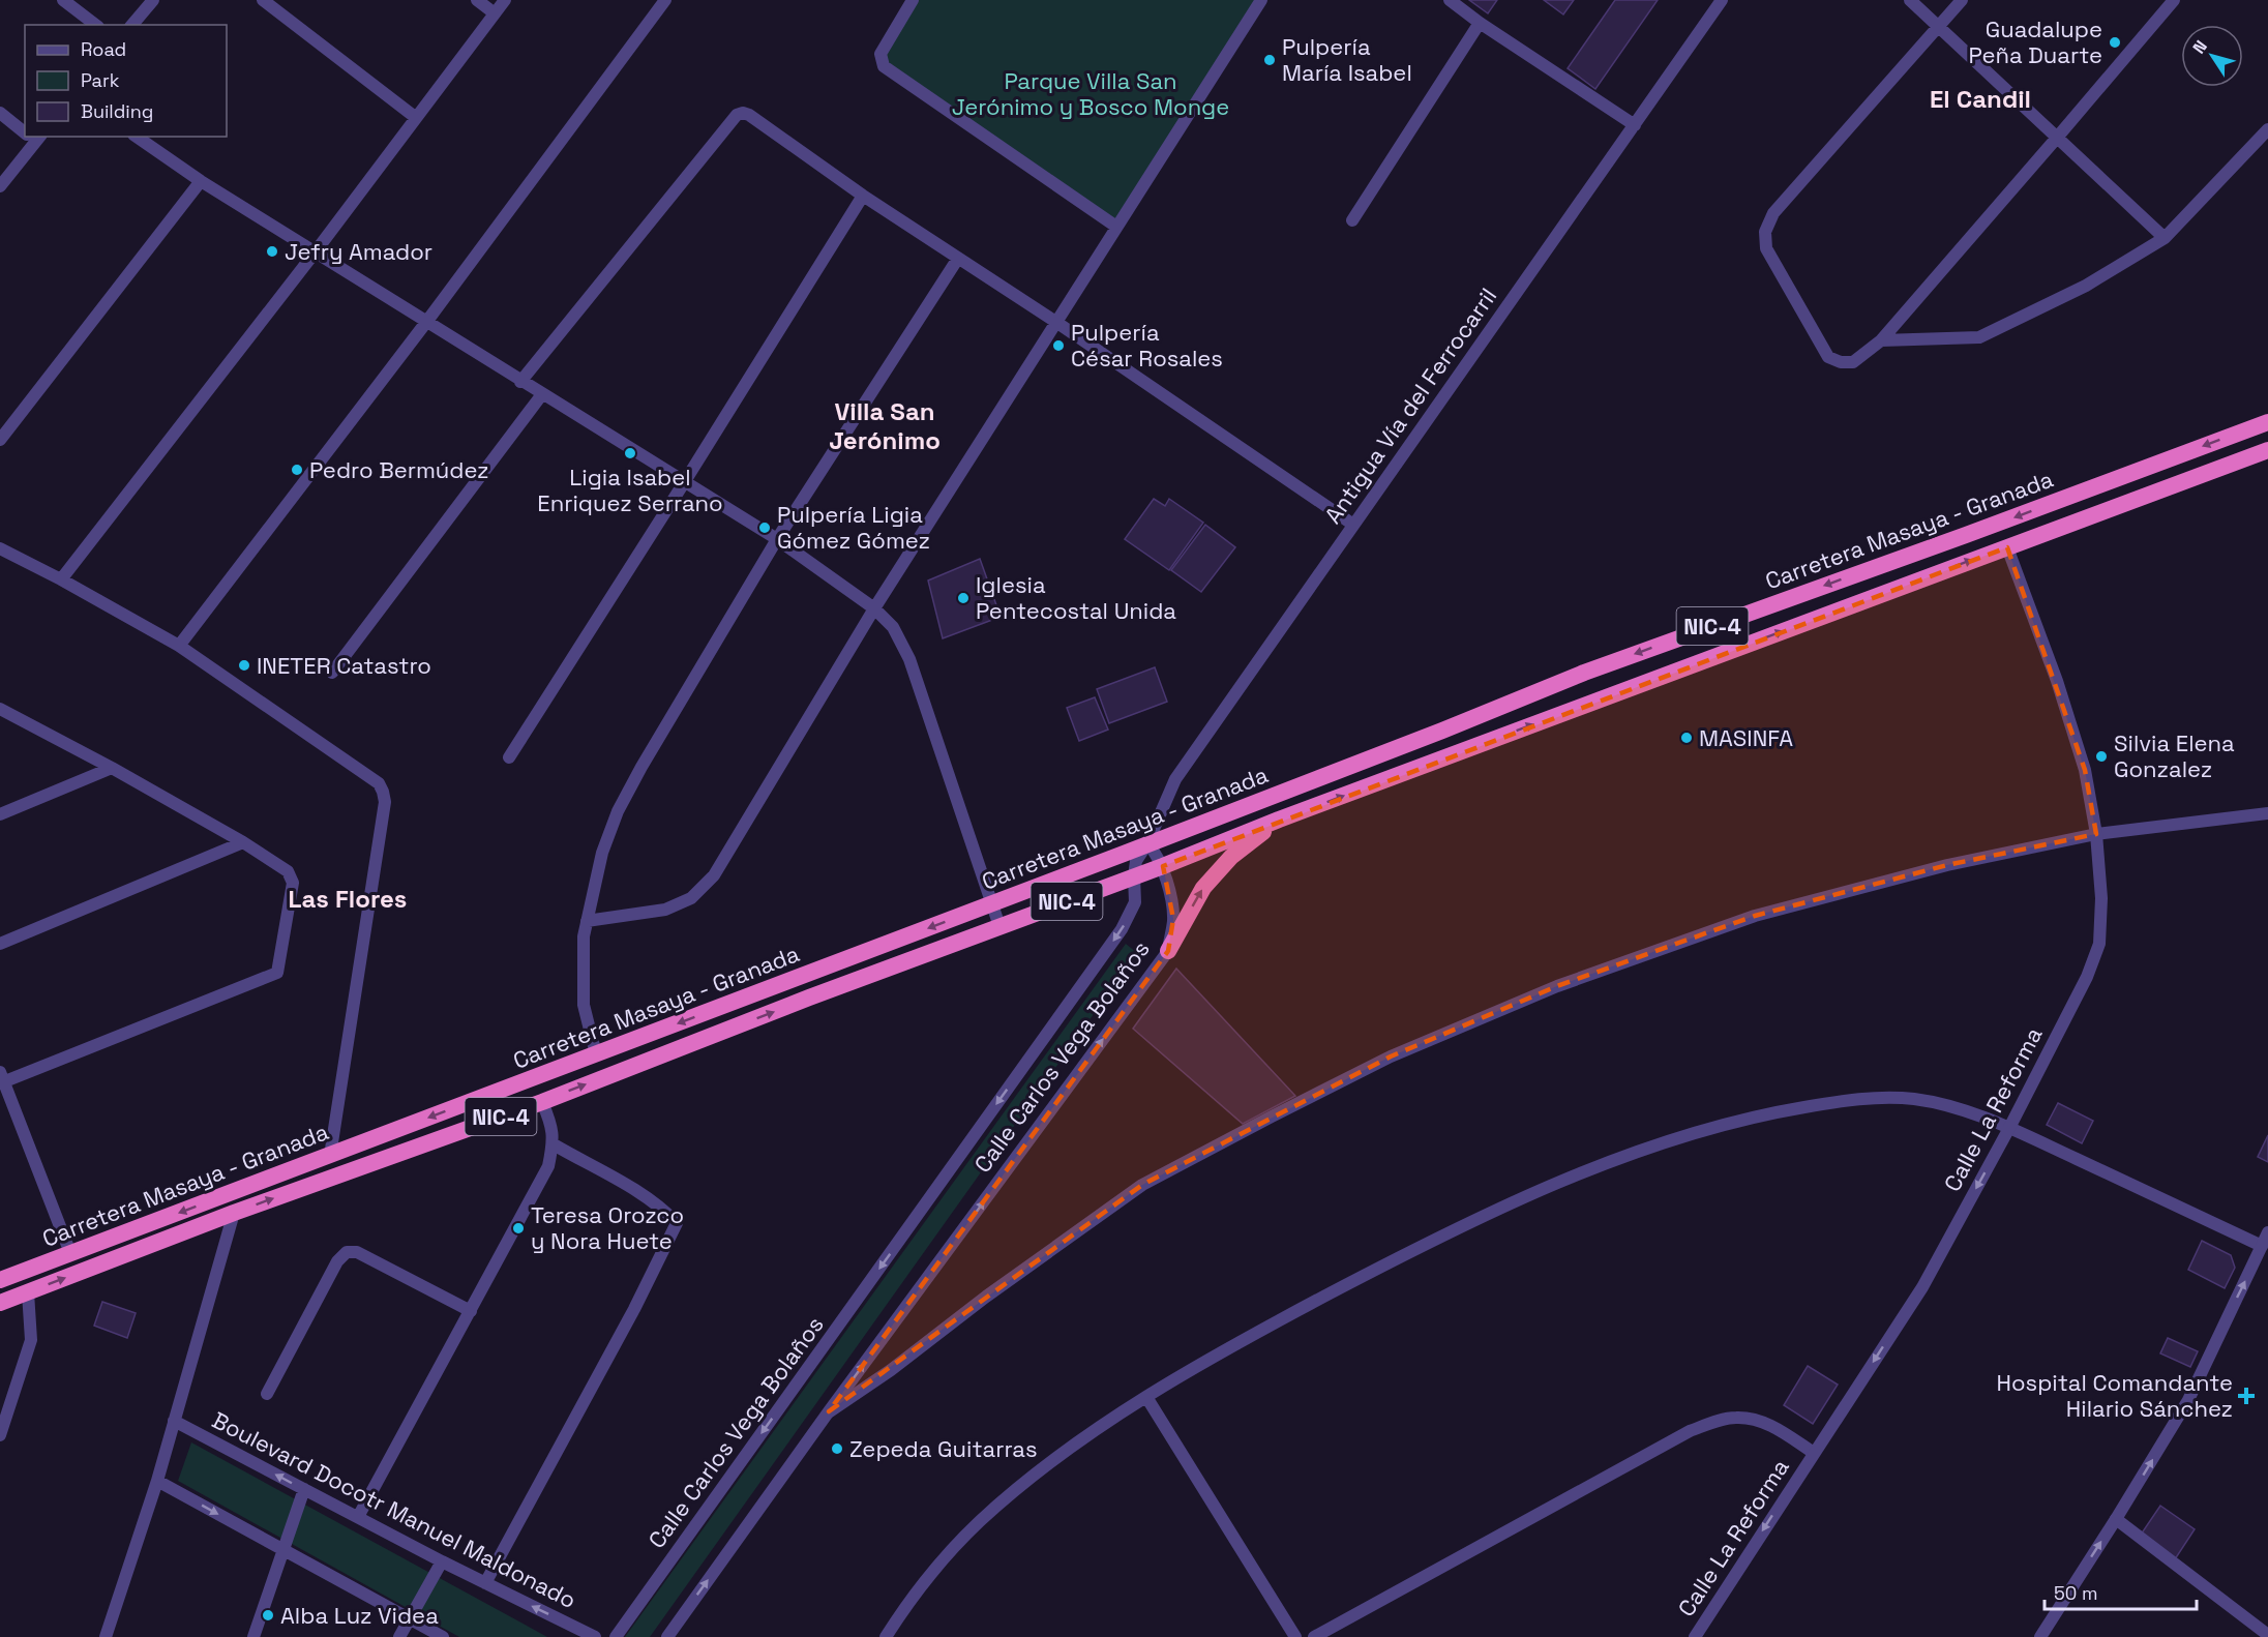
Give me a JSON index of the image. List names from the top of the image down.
{
  "streets": {
    "highway": ["Carretera Masaya - Granada", "NIC-4"],
    "street": [
      "Antigua Vía del Ferrocarril",
      "Calle Carlos Vega Bolaños",
      "Calle La Reforma",
      "Boulevard Docotr Manuel Maldonado"
    ]
  },
  "crossings": [
    ["Antigua Vía del Ferrocarril", "Carretera Masaya - Granada"],
    ["Antigua Vía del Ferrocarril", "Calle Carlos Vega Bolaños"],
    ["Carretera Masaya - Granada", "Calle Carlos Vega Bolaños"],
    ["Carretera Masaya - Granada", "Calle La Reforma"]
  ],
  "one_way": ["Calle La Reforma"],
  "districts": ["El Candil", "Villa San Jerónimo", "Las Flores"],
  "parks": ["Parque Villa San Jerónimo y Bosco Monge"],
  "places": {
    "other": [
      "Guadalupe Peña Duarte",
      "Pulpería María Isabel",
      "Jefry Amador",
      "Pulpería César Rosales",
      "Ligia Isabel Enriquez Serrano",
      "Pedro Bermúdez",
      "Pulpería Ligia Gómez Gómez",
      "Iglesia Pentecostal Unida",
      "INETER Catastro",
      "MASINFA",
      "Silvia Elena Gonzalez",
      "Teresa Orozco y Nora Huete",
      "Zepeda Guitarras",
      "Alba Luz Videa"
    ],
    "health": ["Hospital Comandante Hilario Sánchez"]
  },
  "legend": ["Road", "Park", "Building"],
  "scale_bar": "50 m",
  "north": "top left"
}
